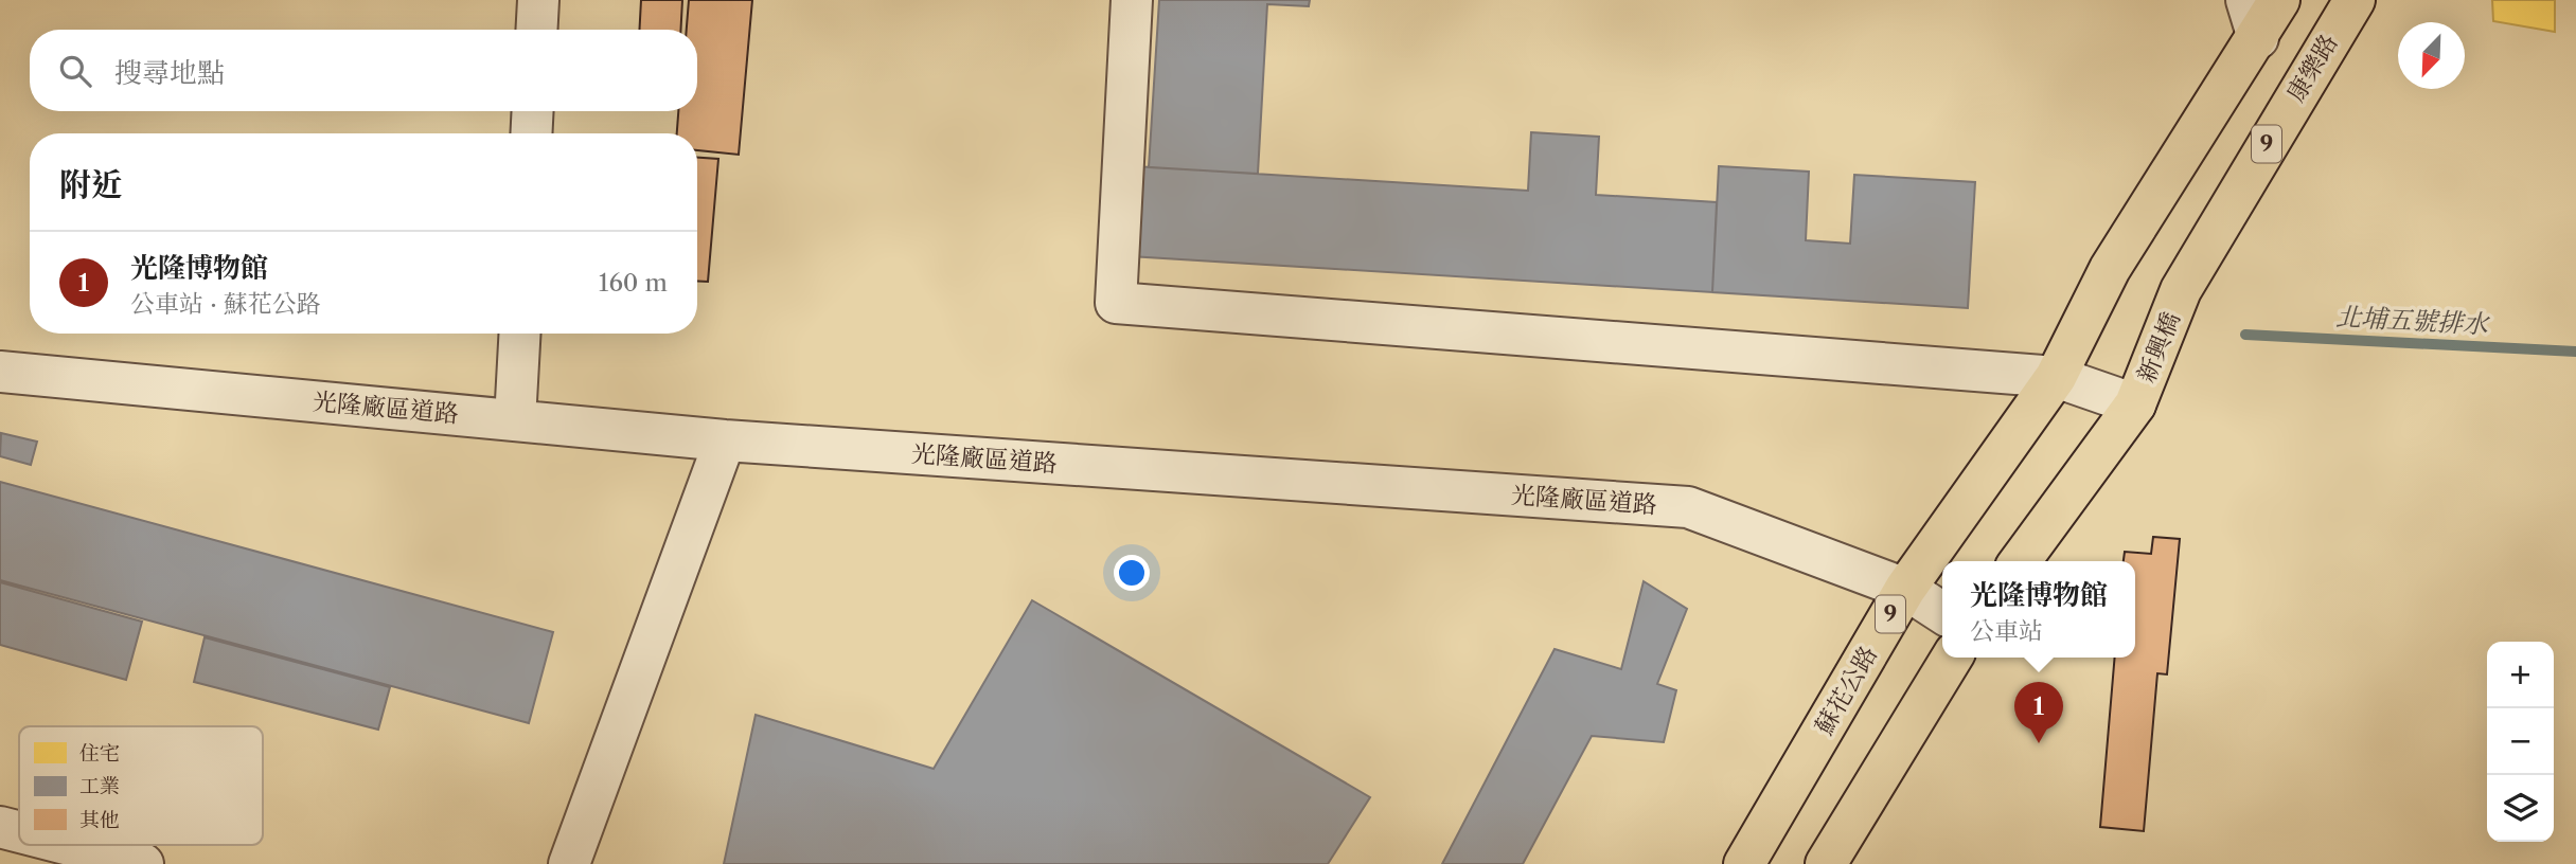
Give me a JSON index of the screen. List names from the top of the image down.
{
  "streets": {
    "main road": [
      "康樂路",
      "9",
      "新興橋",
      "蘇花公路"
    ],
    "street": ["光隆廠區道路"]
  },
  "crossings": [
    ["康樂路", "新興橋"],
    ["9", "新興橋"],
    ["9", "蘇花公路"],
    ["光隆廠區道路", "蘇花公路"]
  ],
  "water": ["北埔五號排水"],
  "legend": ["住宅", "工業", "其他"],
  "north": "bottom left",
  "page": {
    "search": "搜尋地點",
    "heading": "附近",
    "list": [
      {
        "mark": "1",
        "name": "光隆博物館",
        "note": "公車站 · 蘇花公路",
        "value": "160 m"
      }
    ],
    "popup": ["光隆博物館", "公車站"],
    "map_buttons": ["+", "−"],
    "pins": "1"
  }
}
